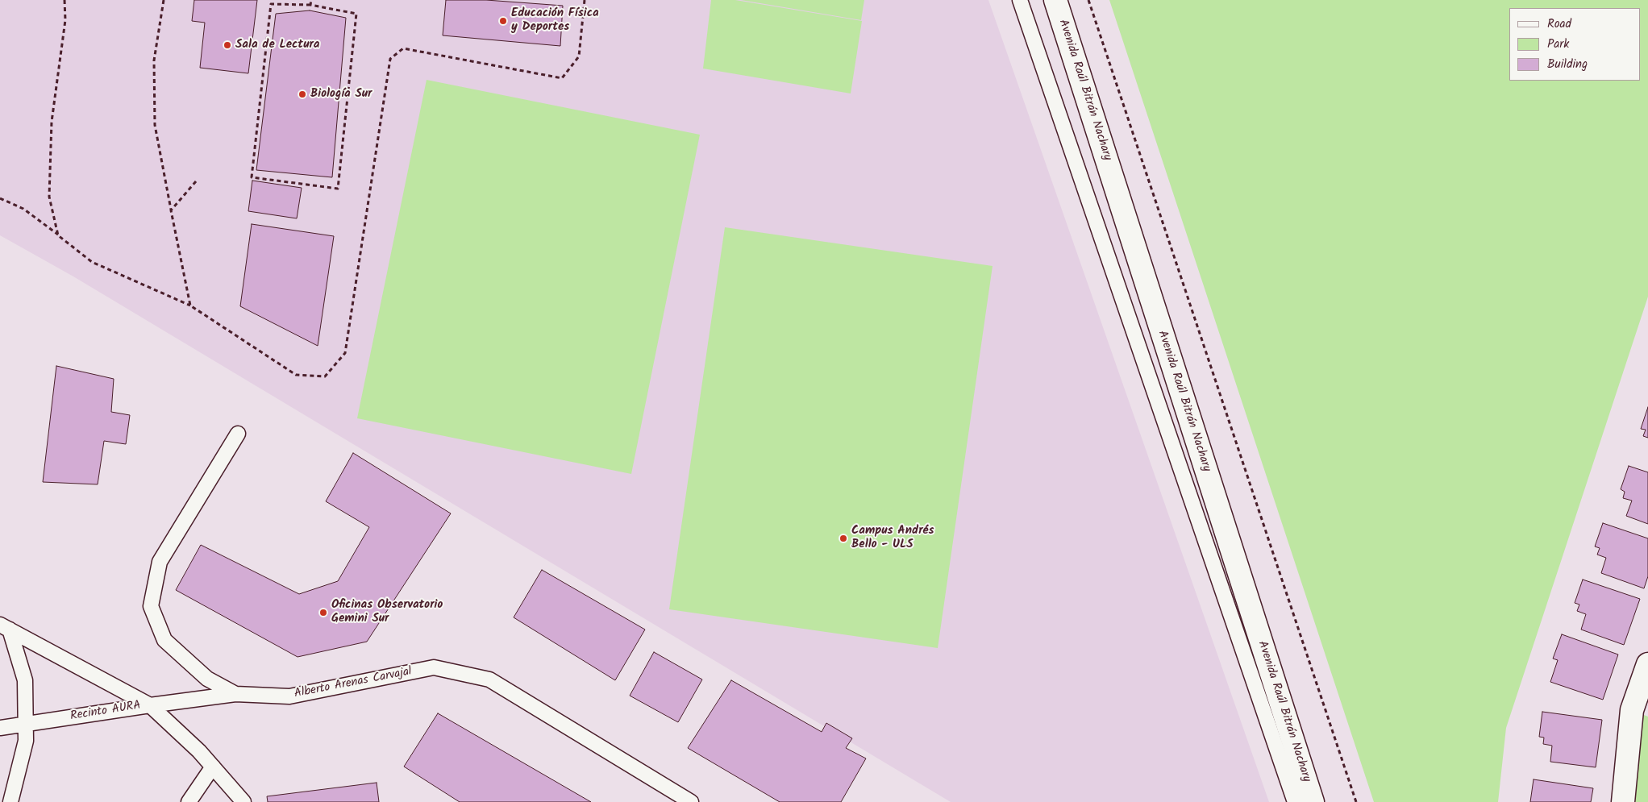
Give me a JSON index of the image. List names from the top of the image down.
{
  "streets": {
    "main road": ["Avenida Raúl Bitrán Nachary"],
    "lane": ["Alberto Arenas Carvajal", "Recinto AURA"]
  },
  "crossings": [
    ["Alberto Arenas Carvajal", "Recinto AURA"]
  ],
  "places": [
    "Educación Física y Deportes",
    "Sala de Lectura",
    "Biología Sur",
    "Campus Andrés Bello - ULS",
    "Oficinas Observatorio Gemini Sur"
  ],
  "legend": ["Road", "Park", "Building"]
}
